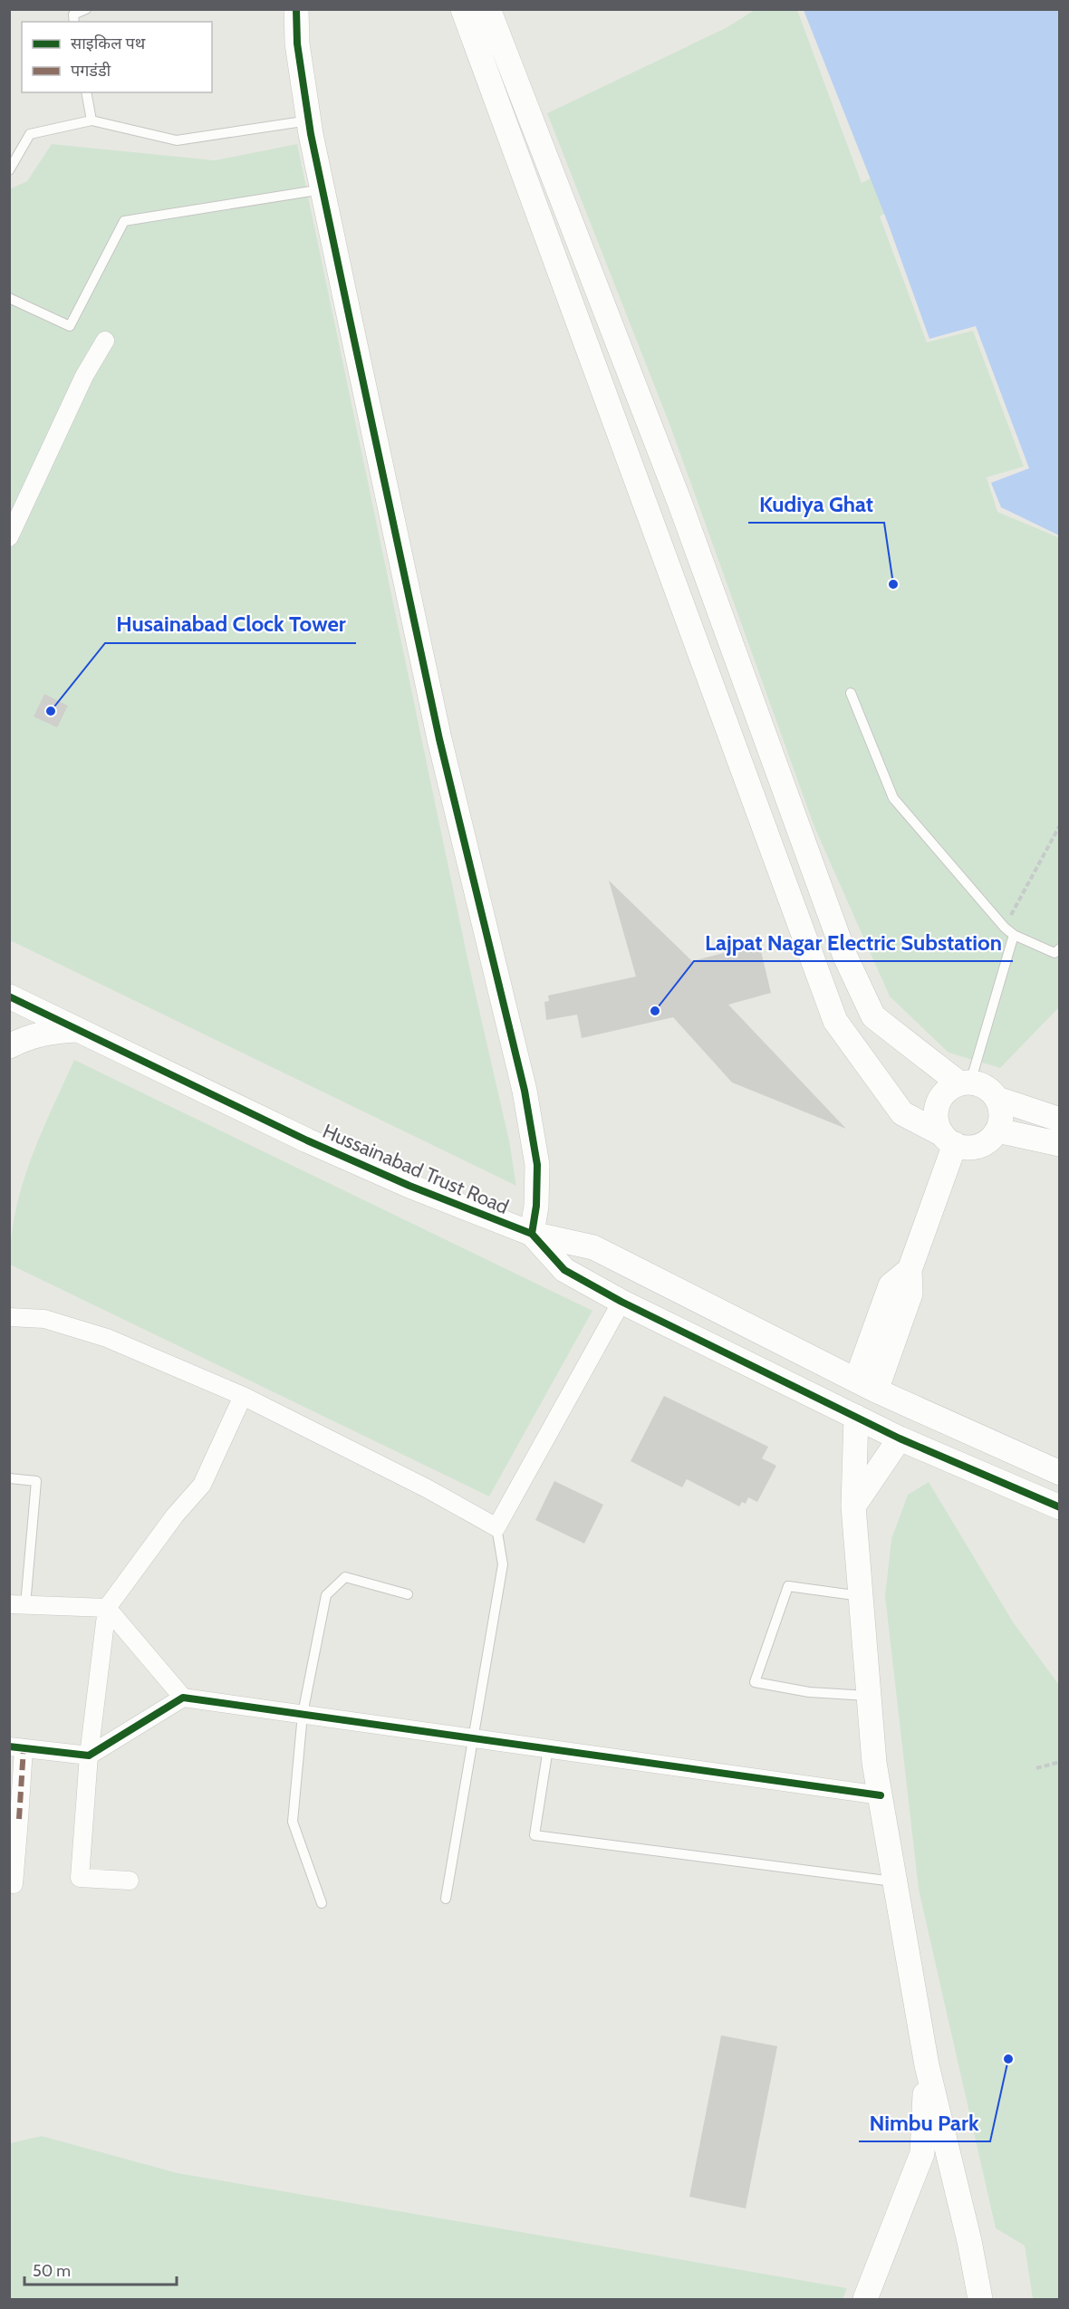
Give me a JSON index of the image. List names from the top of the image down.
{
  "streets": {
    "street": ["Hussainabad Trust Road"]
  },
  "places": [
    "Kudiya Ghat",
    "Husainabad Clock Tower",
    "Lajpat Nagar Electric Substation",
    "Nimbu Park"
  ],
  "legend": ["साइकिल पथ", "पगडंडी"],
  "scale_bar": "50 m"
}
